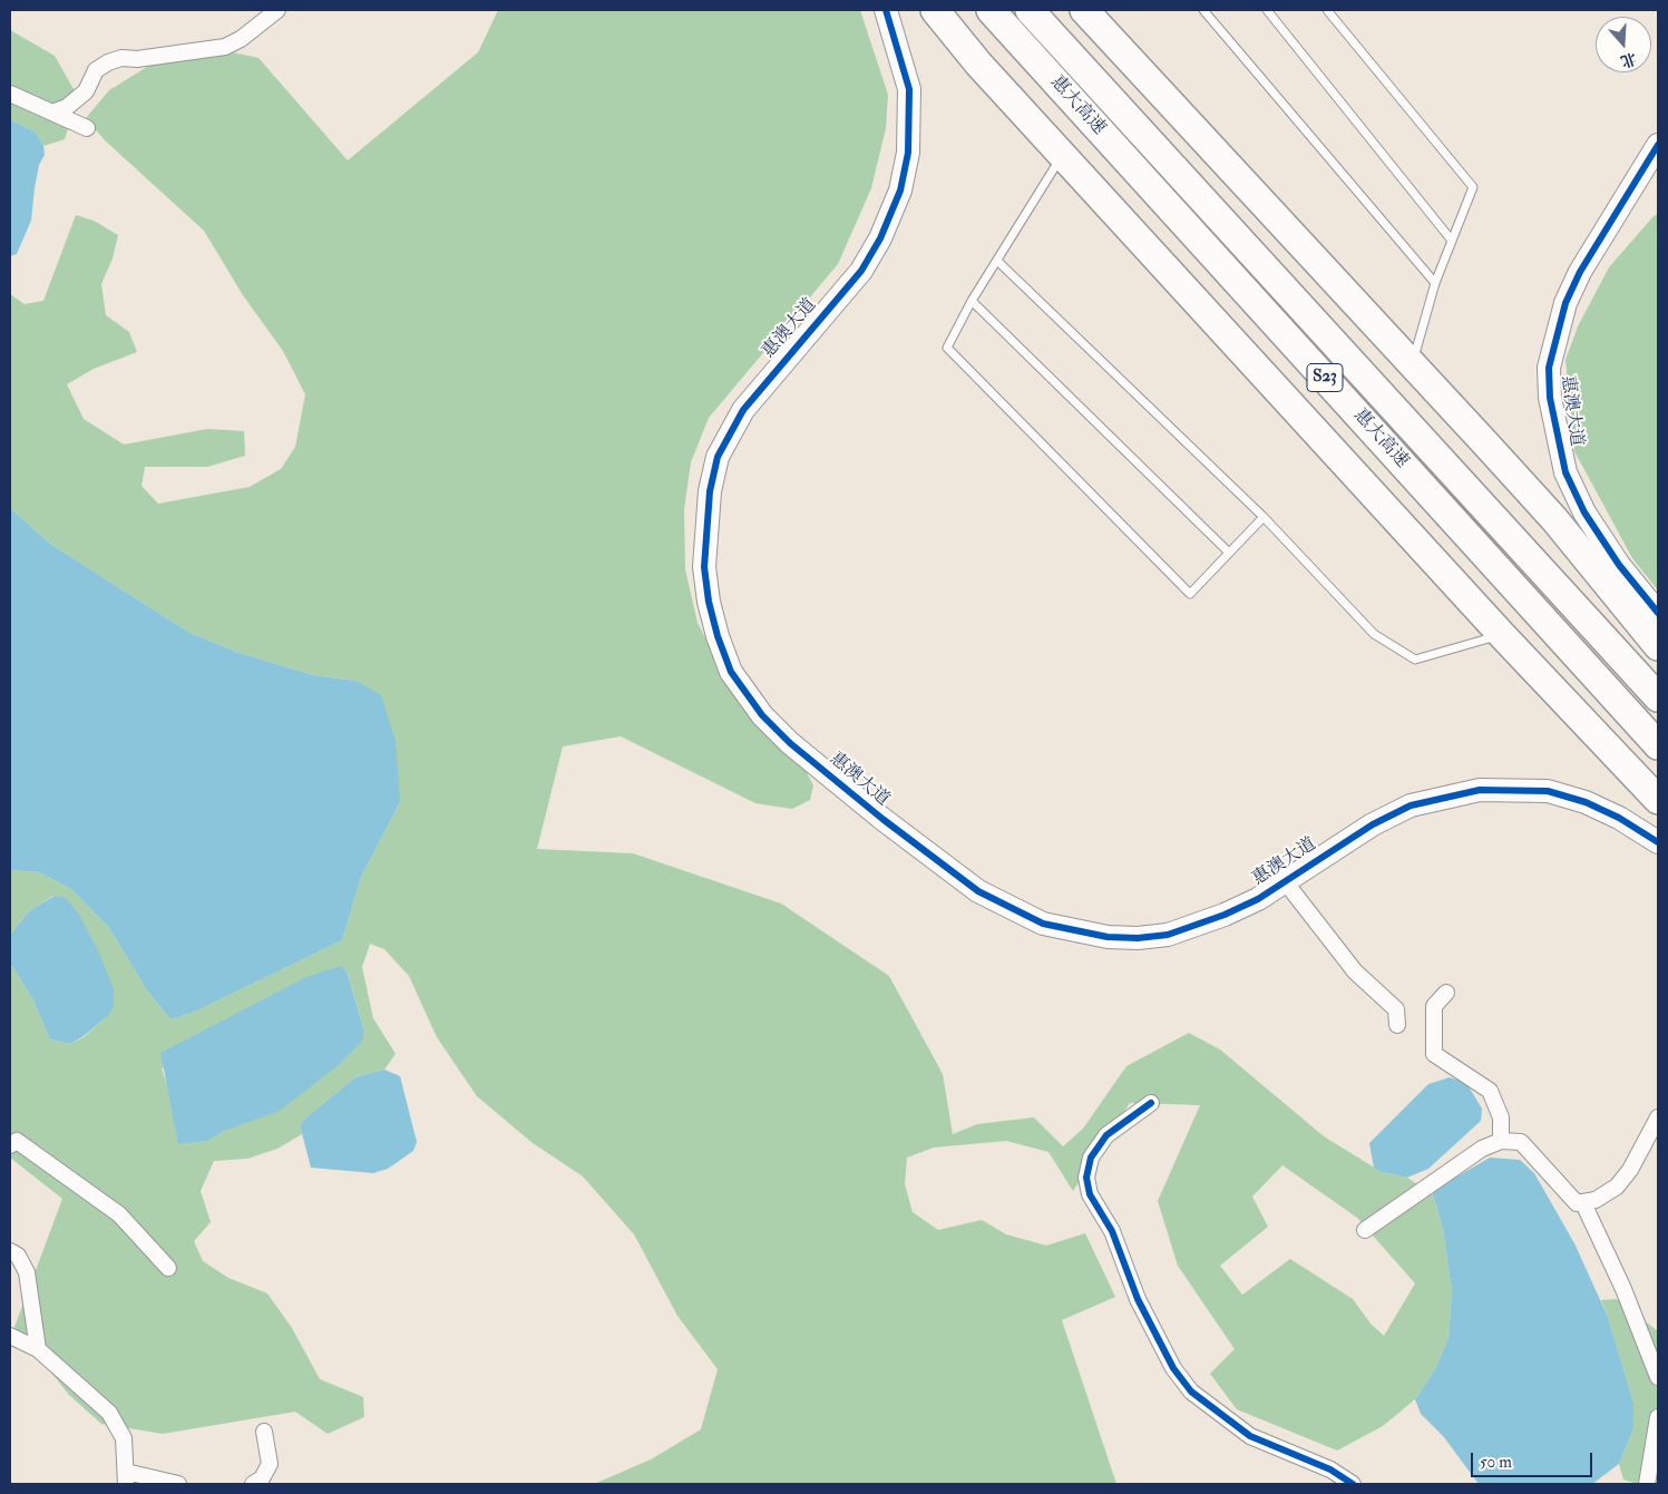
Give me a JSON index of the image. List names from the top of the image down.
{
  "streets": {
    "highway": ["惠大高速", "S23"],
    "street": ["惠澳大道"]
  },
  "scale_bar": "50 m",
  "north": "bottom"
}
